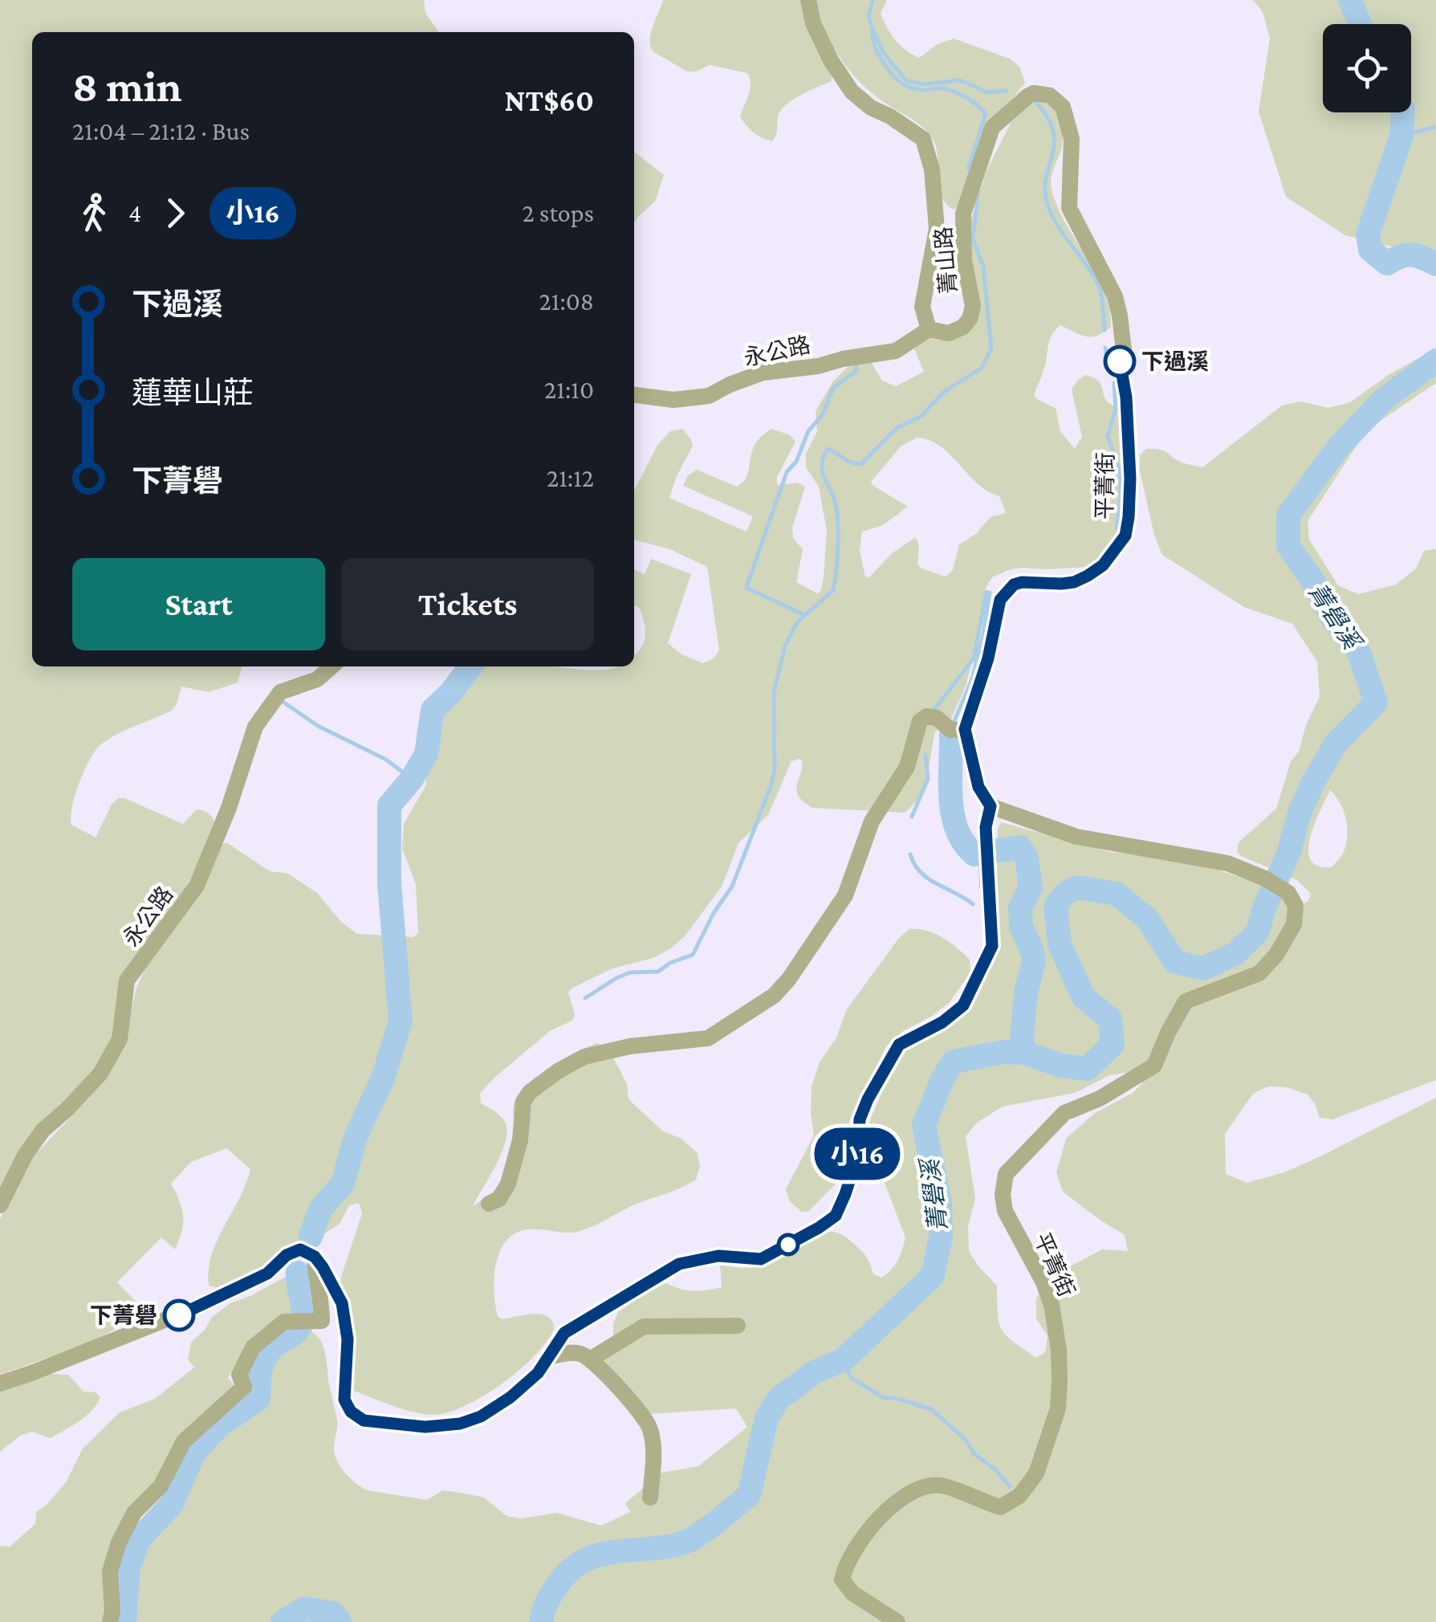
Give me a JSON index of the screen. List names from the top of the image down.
{
  "streets": {
    "street": ["菁山路", "永公路", "平菁街"]
  },
  "crossings": [
    ["菁山路", "永公路"],
    ["菁山路", "平菁街"]
  ],
  "water": ["菁礐溪"],
  "places": ["下過溪", "下菁礐"],
  "lines": ["bus line 小16"],
  "page": {
    "on_map": "小16",
    "heading": ["8 min", "21:04 – 21:12 · Bus", "NT$60"],
    "legs": ["4", "小16", "2 stops"],
    "list": [
      {
        "name": "下過溪",
        "value": "21:08"
      },
      {
        "name": "蓮華山莊",
        "value": "21:10"
      },
      {
        "name": "下菁礐",
        "value": "21:12"
      }
    ],
    "buttons": ["Start", "Tickets"]
  }
}
